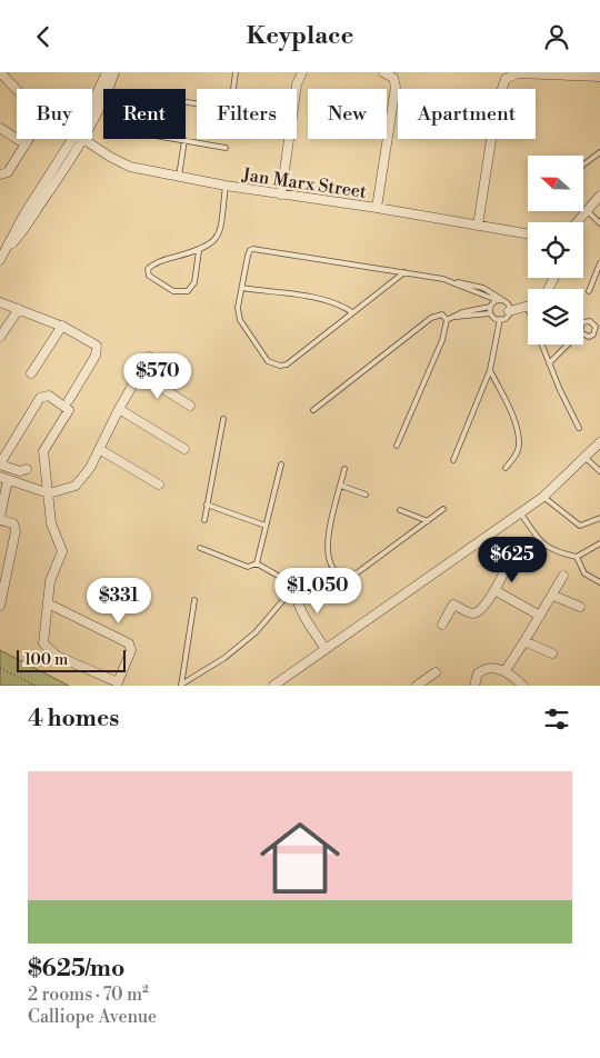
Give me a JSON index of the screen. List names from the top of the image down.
{
  "streets": {
    "street": ["Jan Marx Street"]
  },
  "scale_bar": "100 m",
  "north": "left",
  "page": {
    "header": "Keyplace",
    "chip": [
      "Buy",
      "Rent",
      "Filters",
      "New",
      "Apartment"
    ],
    "price": [
      "$570",
      "$625",
      "$1,050",
      "$331"
    ],
    "scale": "100 m",
    "heading": "4 homes",
    "list": [
      {
        "name": "$625/mo",
        "note": "2 rooms · 70 m² · Calliope Avenue"
      }
    ]
  }
}
